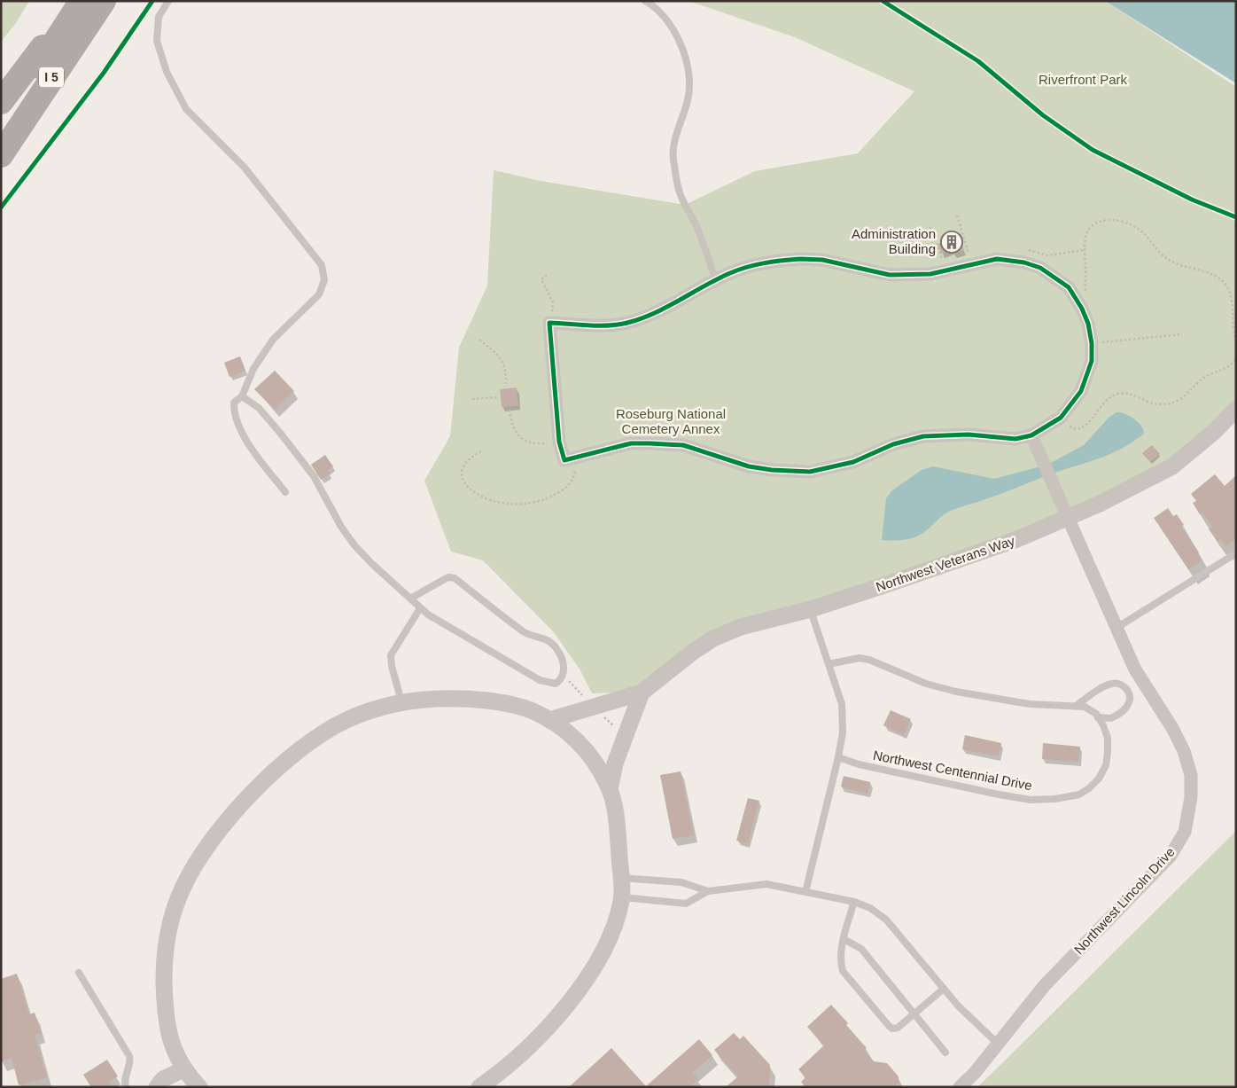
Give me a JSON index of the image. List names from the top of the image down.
{
  "streets": {
    "highway": ["I 5"],
    "street": ["Northwest Veterans Way", "Northwest Lincoln Drive"],
    "lane": ["Northwest Centennial Drive"]
  },
  "crossings": [
    ["Northwest Veterans Way", "Northwest Lincoln Drive"]
  ],
  "parks": ["Riverfront Park", "Roseburg National Cemetery Annex"],
  "places": {
    "building": ["Administration Building"]
  }
}
